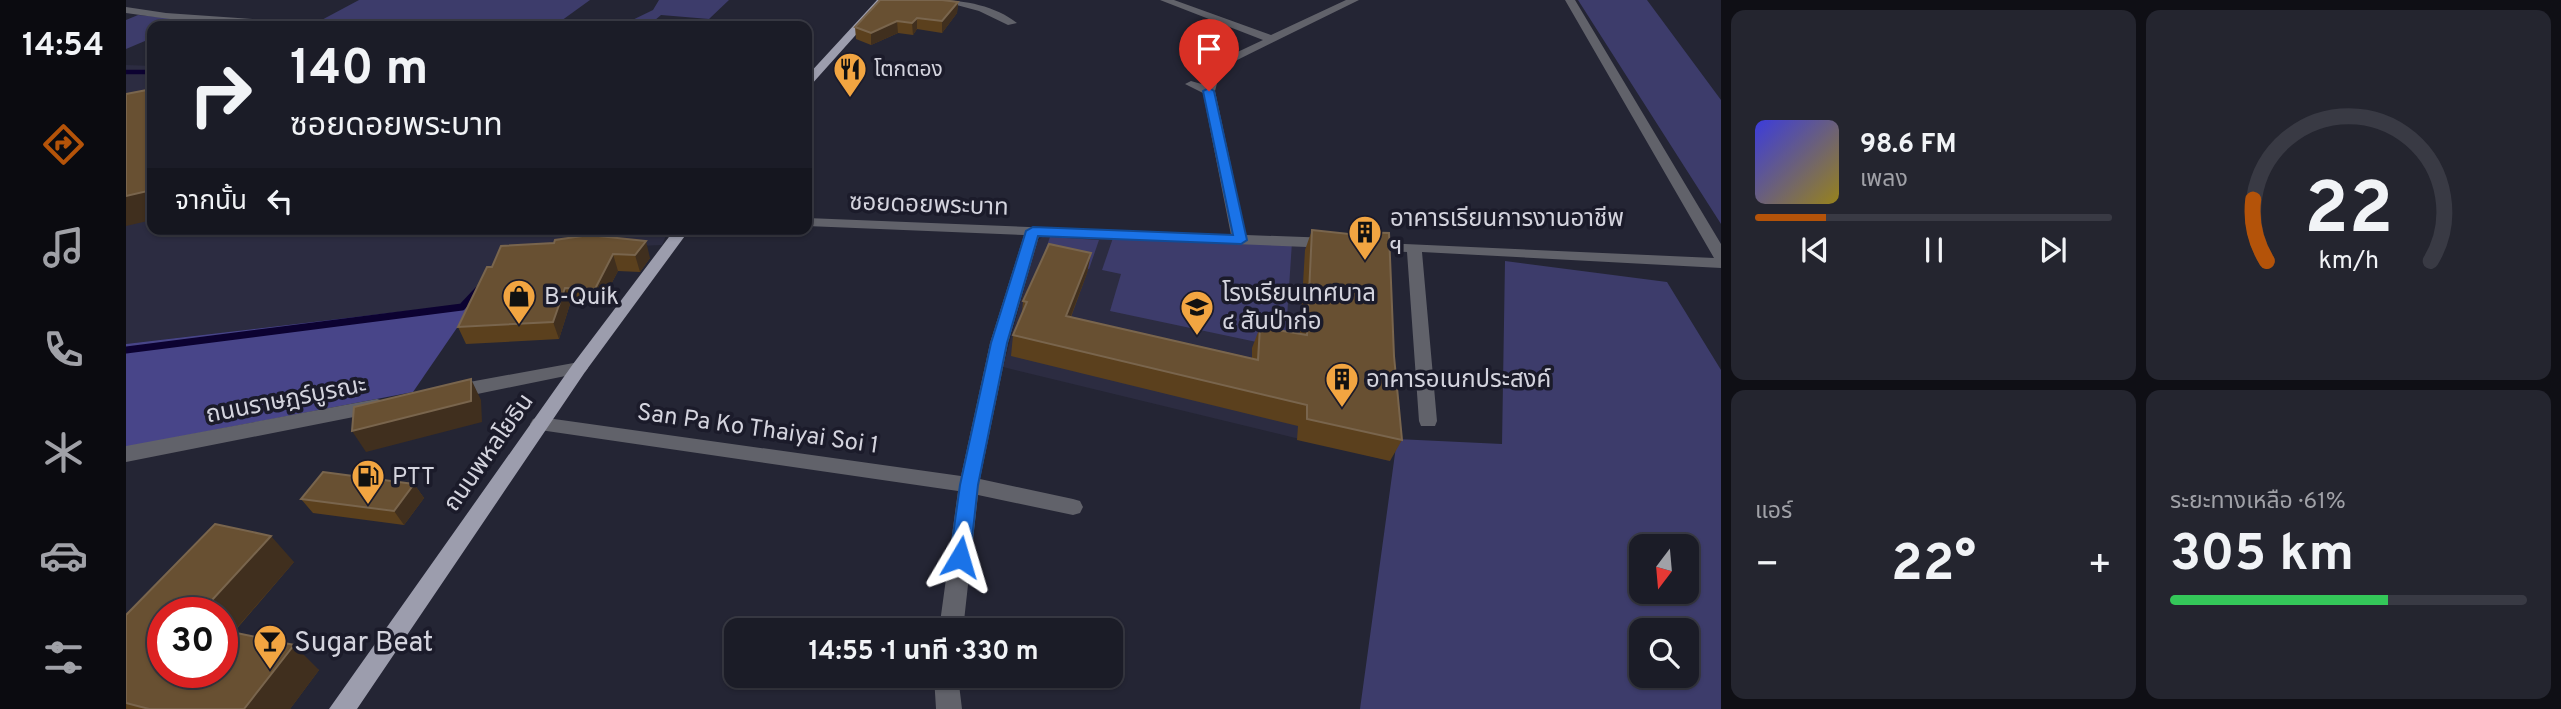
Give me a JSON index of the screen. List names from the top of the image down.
{
  "streets": {
    "main road": ["ถนนพหลโยธิน"],
    "street": ["ซอยดอยพระบาท", "ถนนราษฎร์บูรณะ", "San Pa Ko Thaiyai Soi 1"]
  },
  "crossings": [
    ["San Pa Ko Thaiyai Soi 1", "ถนนพหลโยธิน"]
  ],
  "places": {
    "restaurant": ["โตกตอง"],
    "building": ["อาคารเรียนการงานอาชีพ ฯ", "อาคารอเนกประสงค์"],
    "shop": ["B-Quik"],
    "school or university": ["โรงเรียนเทศบาล ๔ สันป่าก่อ"],
    "fuel station": ["PTT"],
    "bar": ["Sugar Beat"]
  },
  "north": "bottom",
  "page": {
    "tabs": "14:54",
    "turn": ["140 m", "ซอยดอยพระบาท"],
    "song": ["98.6 FM", "เพลง"],
    "then": "จากนั้น",
    "tile": [
      "แอร์",
      ["ระยะทางเหลือ · 61%", "305 km"]
    ],
    "heat": ["−", "22°", "+"],
    "limit": "30",
    "trip": "14:55 · 1 นาที · 330 m",
    "gauge": ["22", "km/h"]
  }
}
